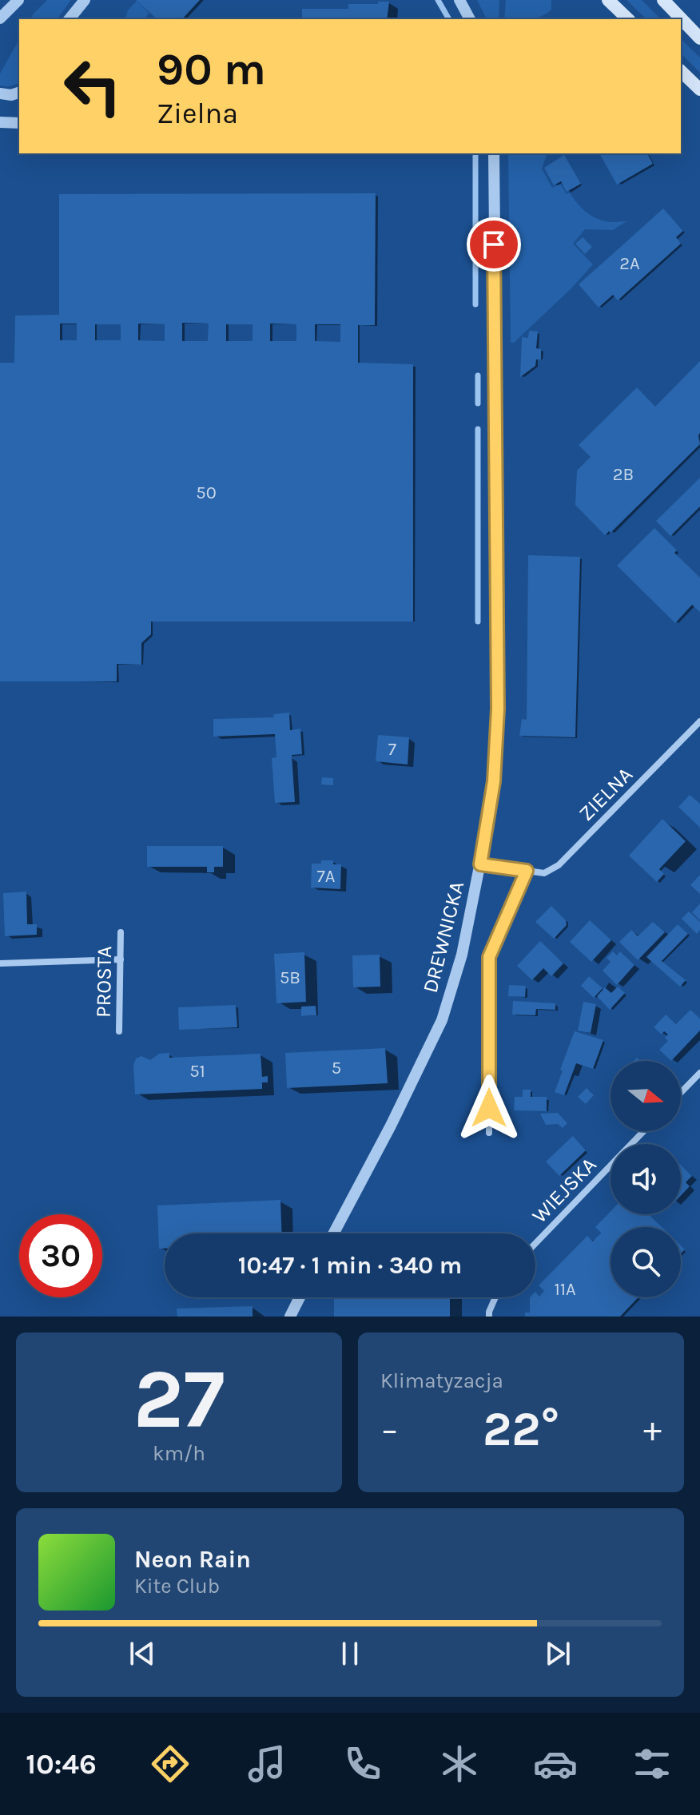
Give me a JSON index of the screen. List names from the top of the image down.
{
  "streets": {
    "street": [
      "ZIELNA",
      "DREWNICKA",
      "PROSTA",
      "WIEJSKA"
    ]
  },
  "crossings": [
    ["ZIELNA", "DREWNICKA"]
  ],
  "house_numbers": [
    "2A",
    "2B",
    "50",
    "7",
    "7A",
    "5B",
    "5",
    "51",
    "11A"
  ],
  "north": "right",
  "page": {
    "turn": ["90 m", "Zielna"],
    "limit": "30",
    "trip": "10:47 · 1 min · 340 m",
    "tile": [
      ["27", "km/h"],
      "Klimatyzacja"
    ],
    "heat": ["−", "22°", "+"],
    "song": ["Neon Rain", "Kite Club"],
    "tabs": "10:46"
  }
}
